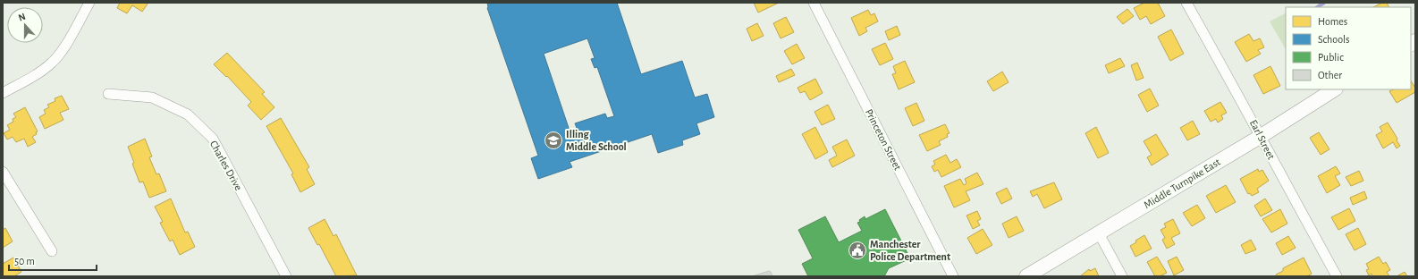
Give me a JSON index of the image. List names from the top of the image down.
{
  "streets": {
    "main road": ["Middle Turnpike East"],
    "street": ["Princeton Street", "Earl Street", "Charles Drive"]
  },
  "crossings": [
    ["Earl Street", "Middle Turnpike East"]
  ],
  "places": {
    "school or university": ["Illing Middle School"],
    "public building": ["Manchester Police Department"]
  },
  "legend": [
    "Homes",
    "Schools",
    "Public",
    "Other"
  ],
  "scale_bar": "50 m",
  "north": "top"
}
